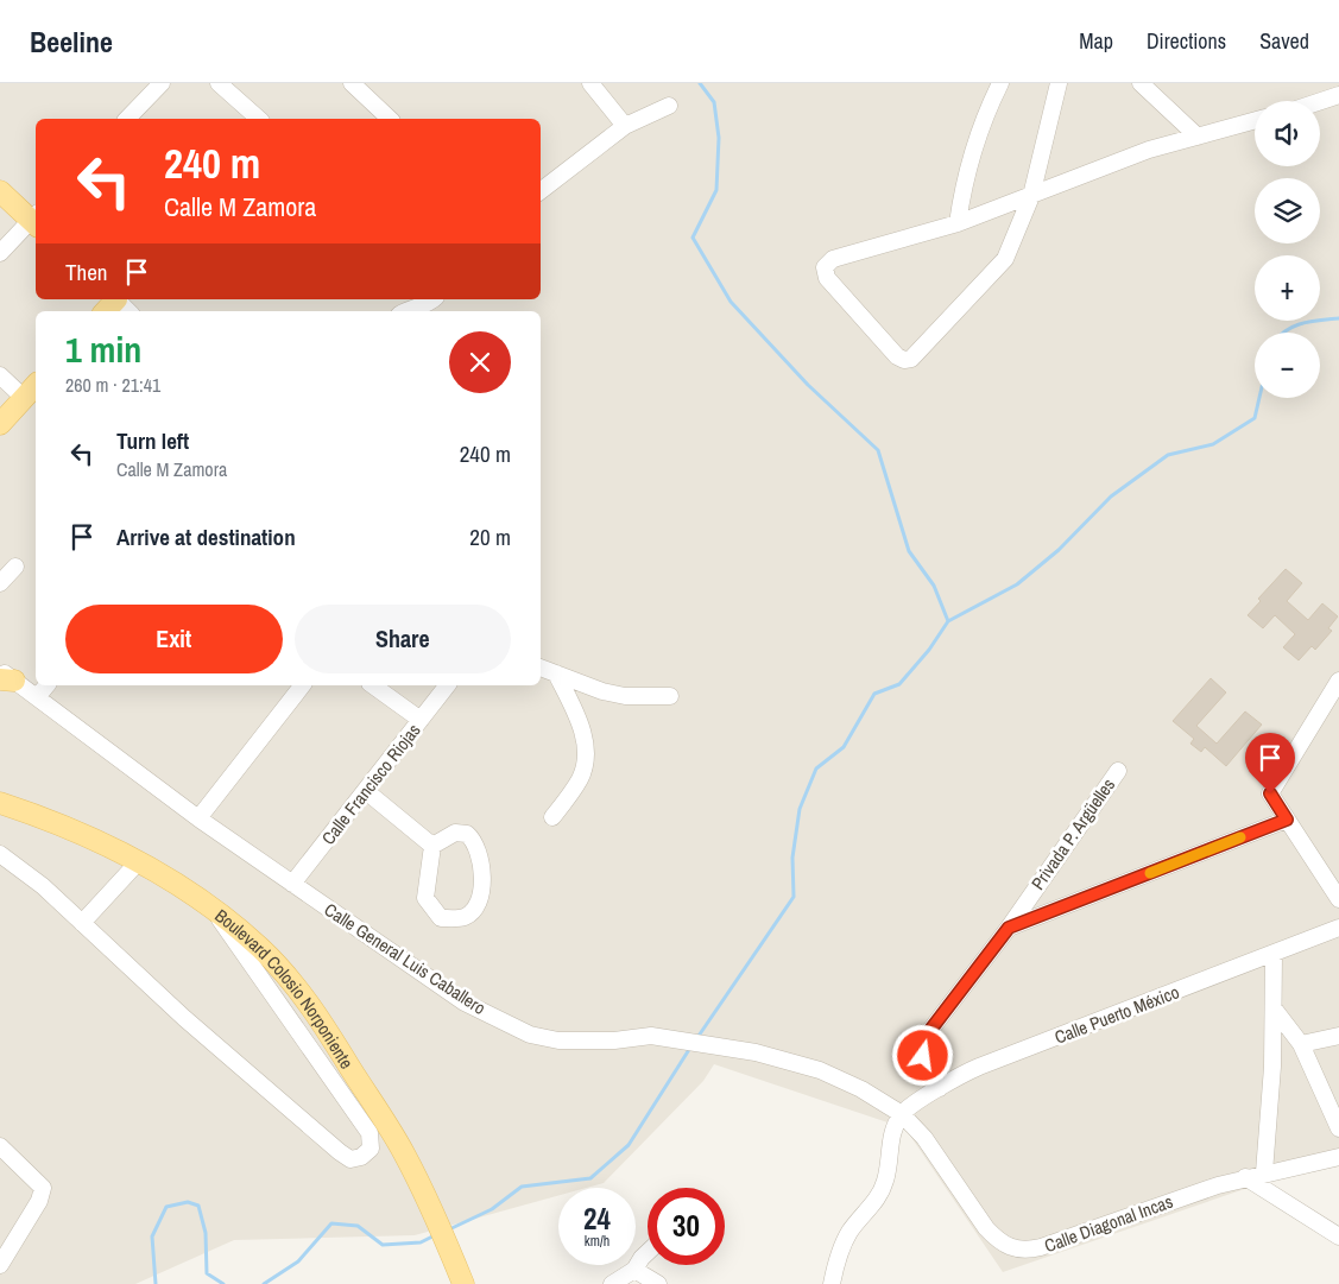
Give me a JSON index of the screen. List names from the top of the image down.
{
  "streets": {
    "main road": ["Boulevard Colosio Norponiente"],
    "street": [
      "Calle Francisco Riojas",
      "Privada P. Argüelles",
      "Calle General Luis Caballero",
      "Calle Puerto México",
      "Calle Diagonal Incas"
    ]
  },
  "crossings": [
    ["Calle Francisco Riojas", "Calle General Luis Caballero"],
    ["Privada P. Argüelles", "Calle Puerto México"],
    ["Calle General Luis Caballero", "Calle Puerto México"],
    ["Calle General Luis Caballero", "Calle Diagonal Incas"],
    ["Calle Puerto México", "Calle Diagonal Incas"]
  ],
  "page": {
    "header": "Beeline",
    "nav": ["Map", "Directions", "Saved"],
    "map_buttons": ["+", "−"],
    "turn": ["240 m", "Calle M Zamora"],
    "then": "Then",
    "heading": ["1 min", "260 m · 21:41"],
    "list": [
      {
        "name": "Turn left",
        "note": "Calle M Zamora",
        "value": "240 m"
      },
      {
        "name": "Arrive at destination",
        "value": "20 m"
      }
    ],
    "buttons": ["Exit", "Share"],
    "speed": "24 km/h",
    "limit": "30"
  }
}
